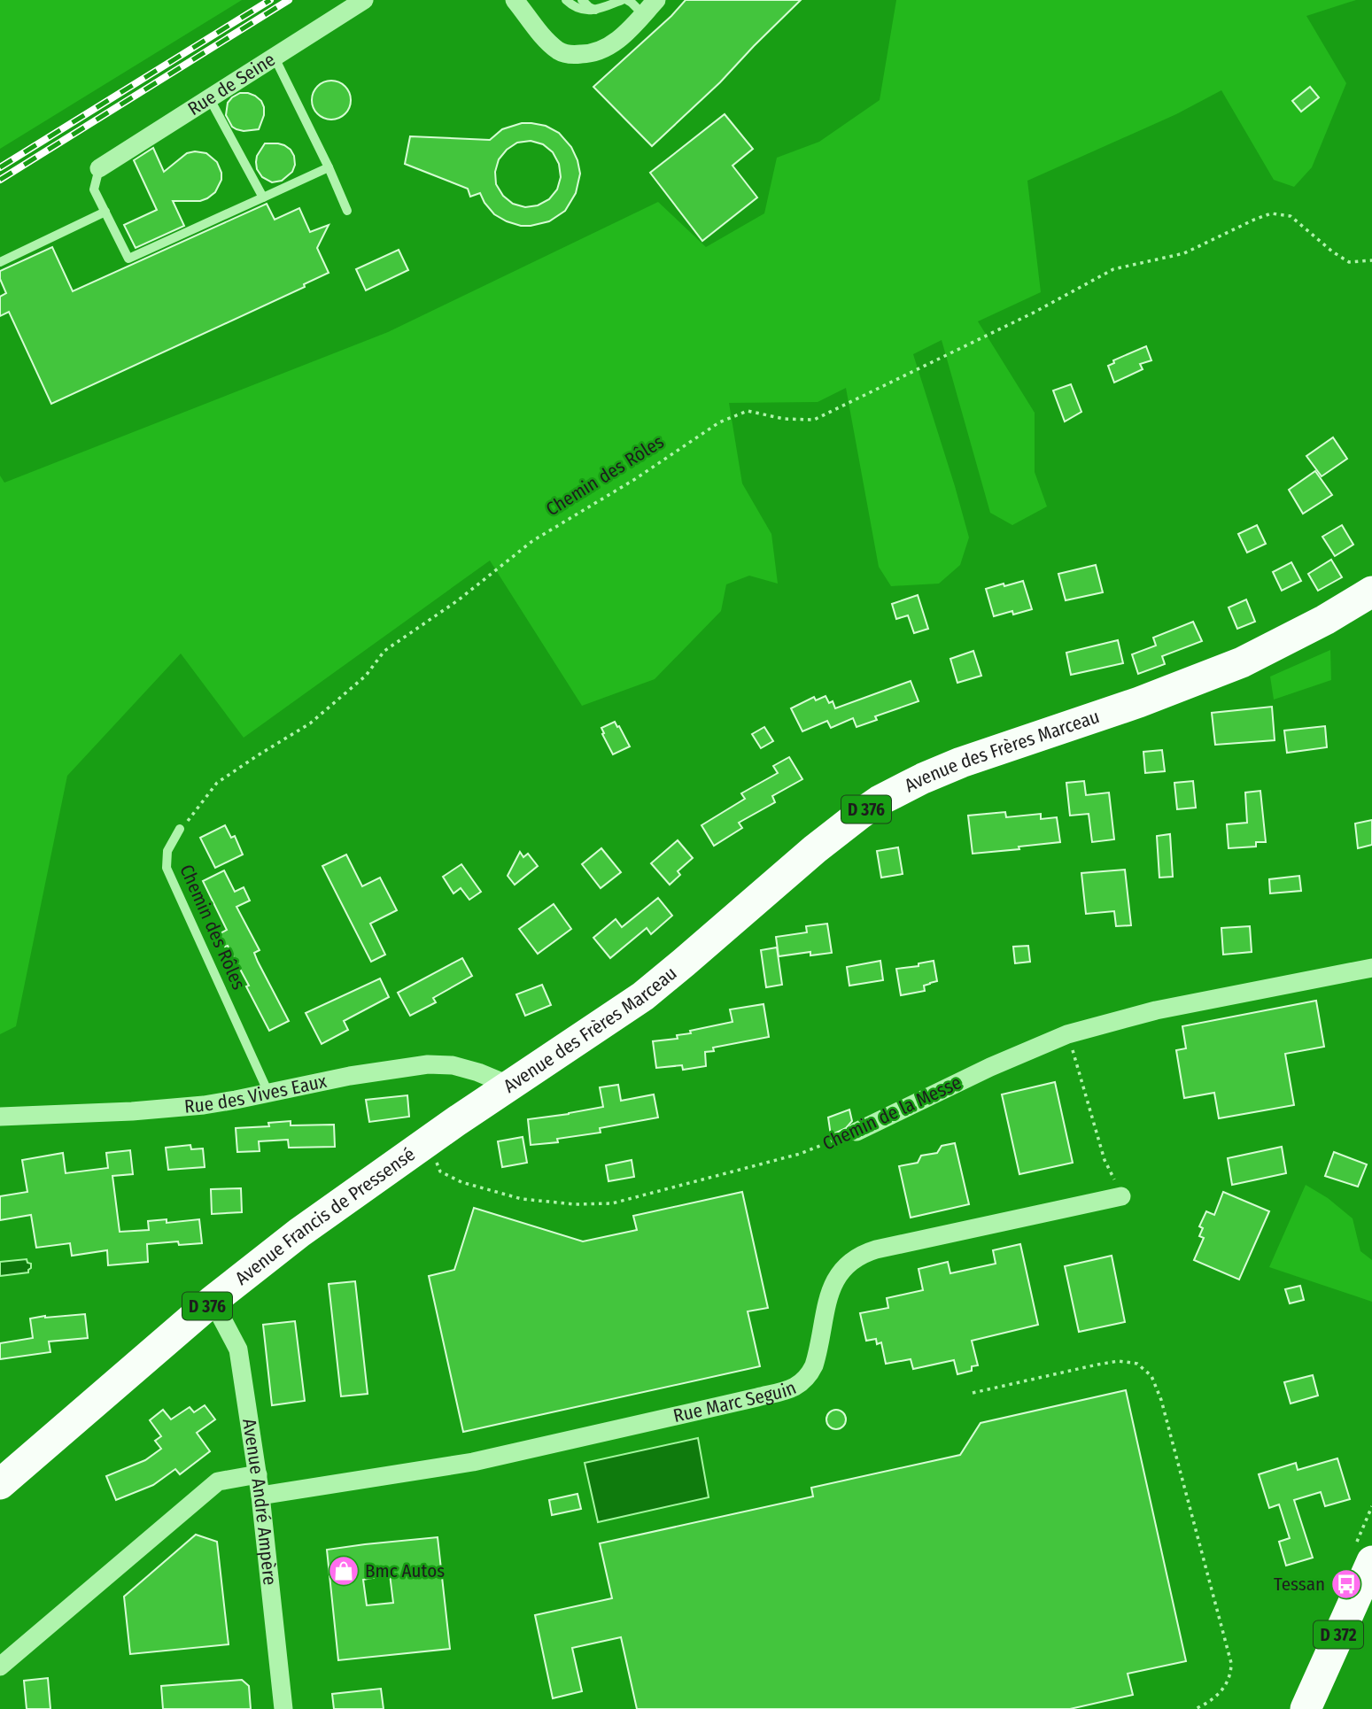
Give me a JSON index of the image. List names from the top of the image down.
{
  "streets": {
    "main road": [
      "Avenue des Frères Marceau",
      "D 376",
      "Avenue Francis de Pressensé",
      "D 372"
    ],
    "street": [
      "Rue de Seine",
      "Rue des Vives Eaux",
      "Chemin de la Messe",
      "Rue Marc Seguin",
      "Avenue André Ampère"
    ],
    "lane": ["Chemin des Rôles"]
  },
  "crossings": [
    ["Chemin des Rôles", "Rue des Vives Eaux"],
    ["Avenue des Frères Marceau", "Rue des Vives Eaux"],
    ["Avenue des Frères Marceau", "Chemin de la Messe"],
    ["Avenue des Frères Marceau", "Avenue Francis de Pressensé"],
    ["Chemin de la Messe", "Avenue Francis de Pressensé"],
    ["Avenue Francis de Pressensé", "Avenue André Ampère"],
    ["Rue Marc Seguin", "Avenue André Ampère"]
  ],
  "places": {
    "shop": ["Bmc Autos"],
    "bus stop": ["Tessan"]
  }
}
